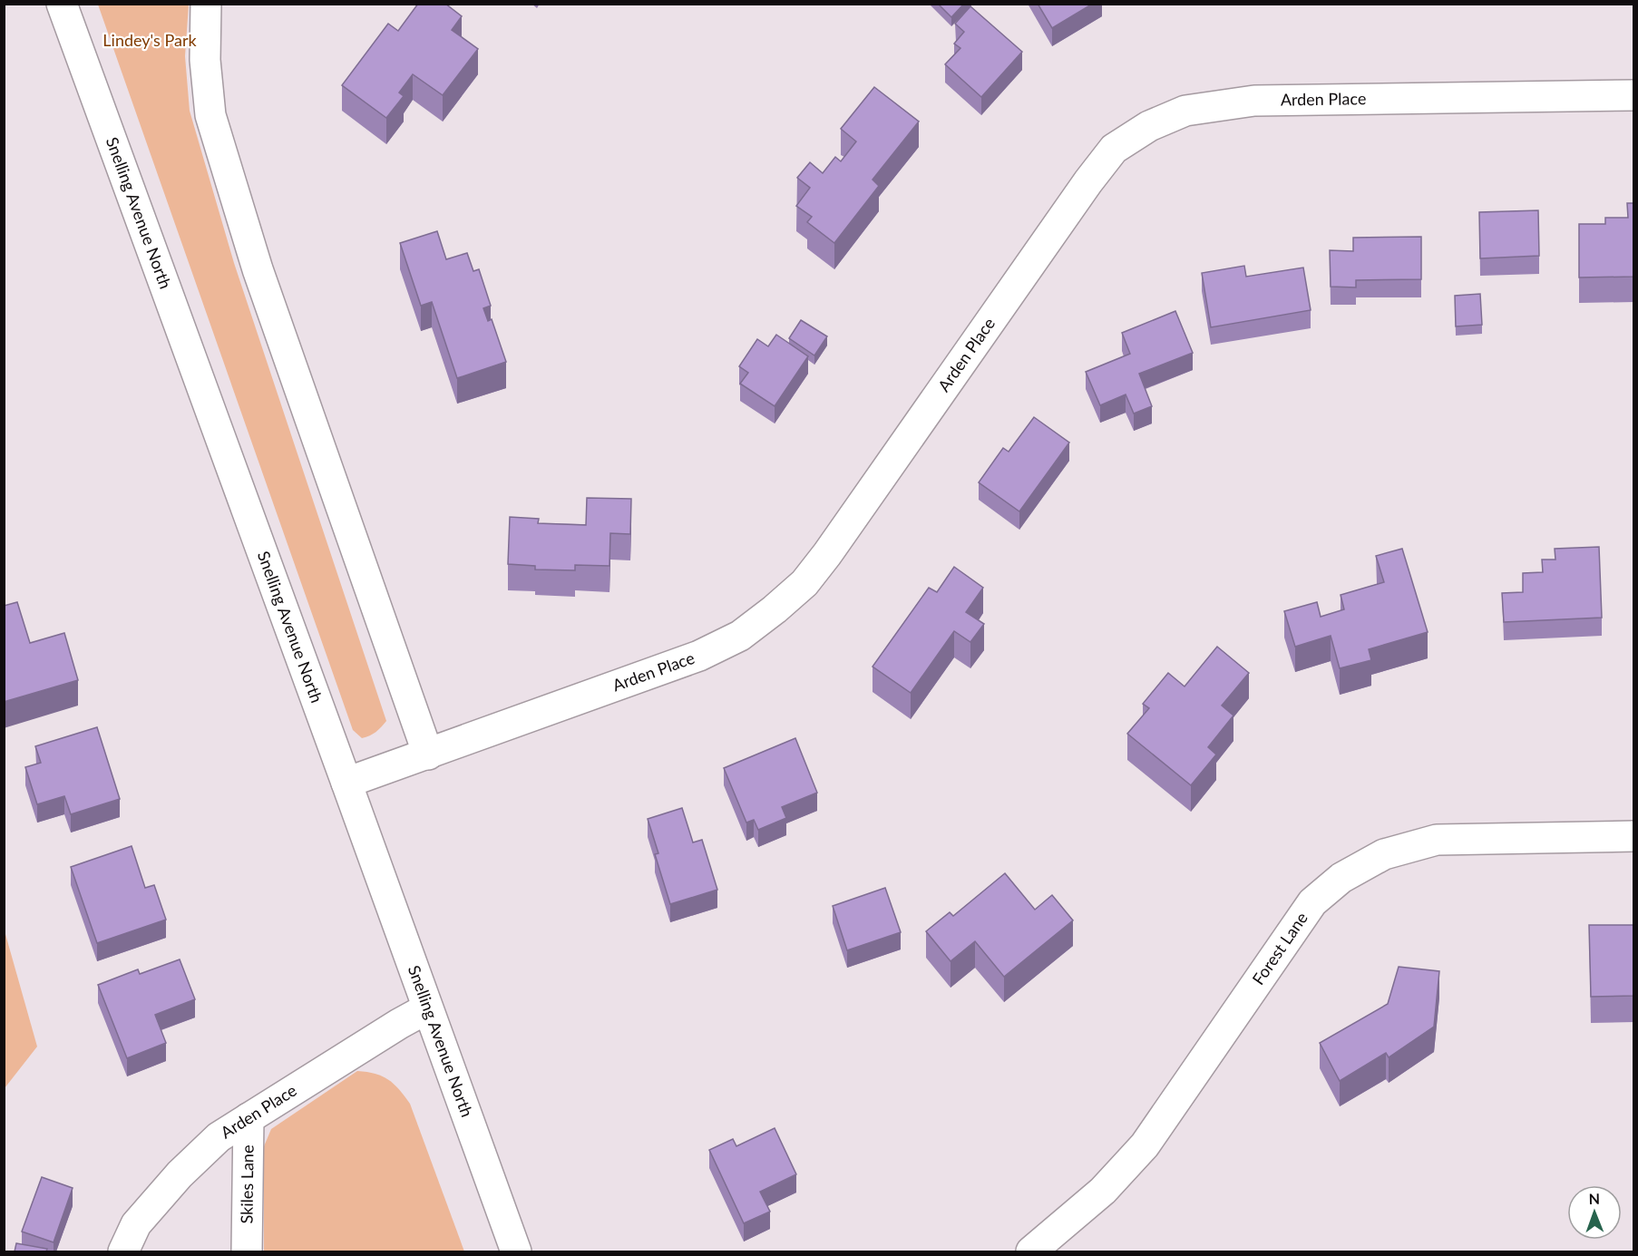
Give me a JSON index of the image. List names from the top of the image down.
{
  "streets": {
    "street": [
      "Arden Place",
      "Snelling Avenue North",
      "Forest Lane",
      "Skiles Lane"
    ]
  },
  "crossings": [
    ["Arden Place", "Snelling Avenue North"],
    ["Arden Place", "Skiles Lane"]
  ],
  "parks": ["Lindey's Park"],
  "north": "top"
}
